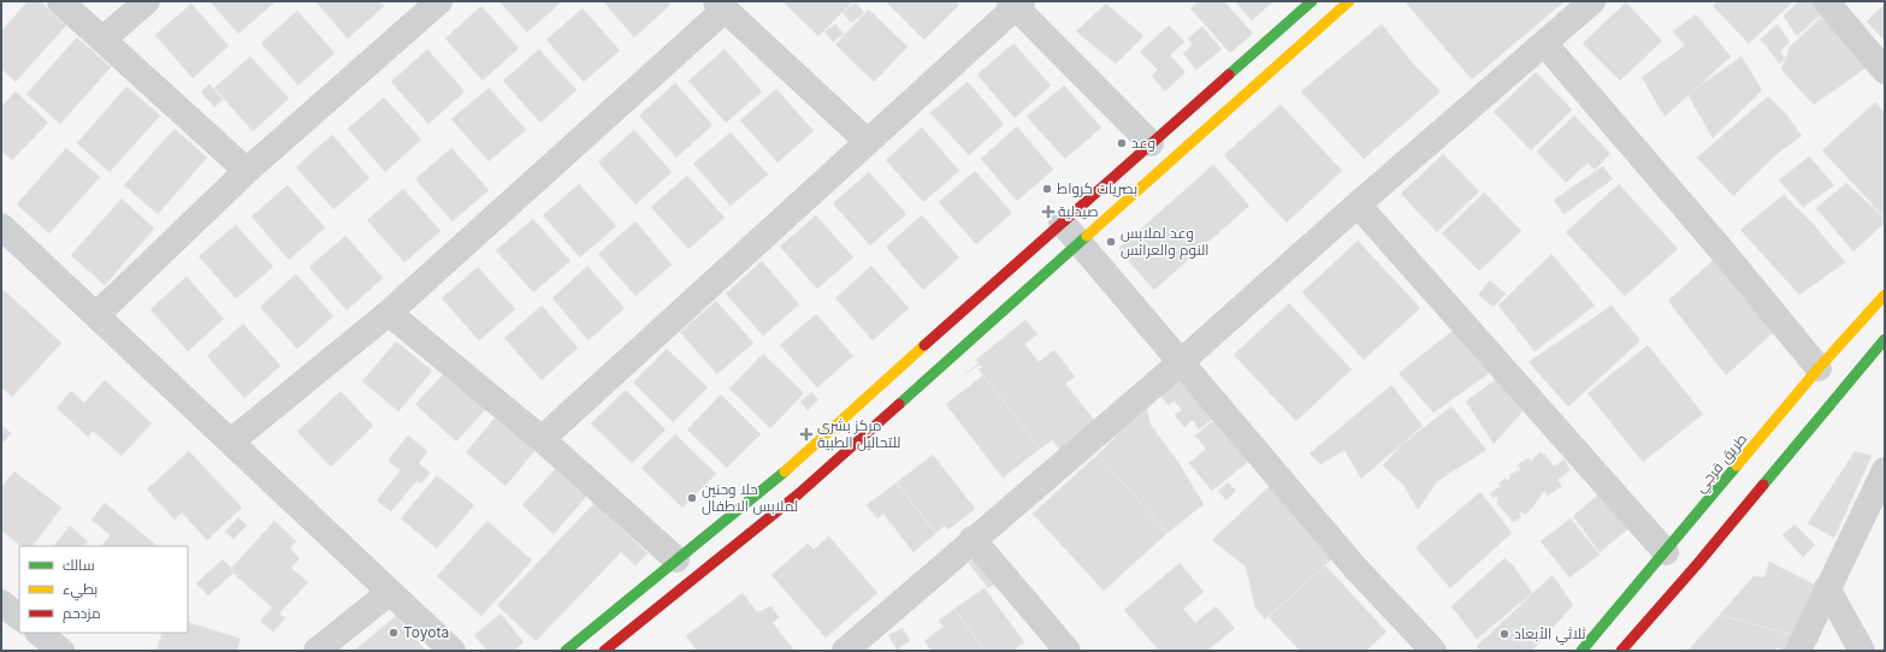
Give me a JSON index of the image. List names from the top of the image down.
{
  "streets": {
    "main road": ["طريق قرجي"]
  },
  "places": {
    "other": [
      "وعد",
      "بصريات كرواط",
      "وعد لملابس النوم والعرائس",
      "حلا وحنين لملابس الاطفال",
      "Toyota",
      "ثلاثي الأبعاد"
    ],
    "health": ["صيدلية", "مركز بشرى للتحاليل الطبية"]
  },
  "legend": ["سالك", "بطيء", "مزدحم"]
}
